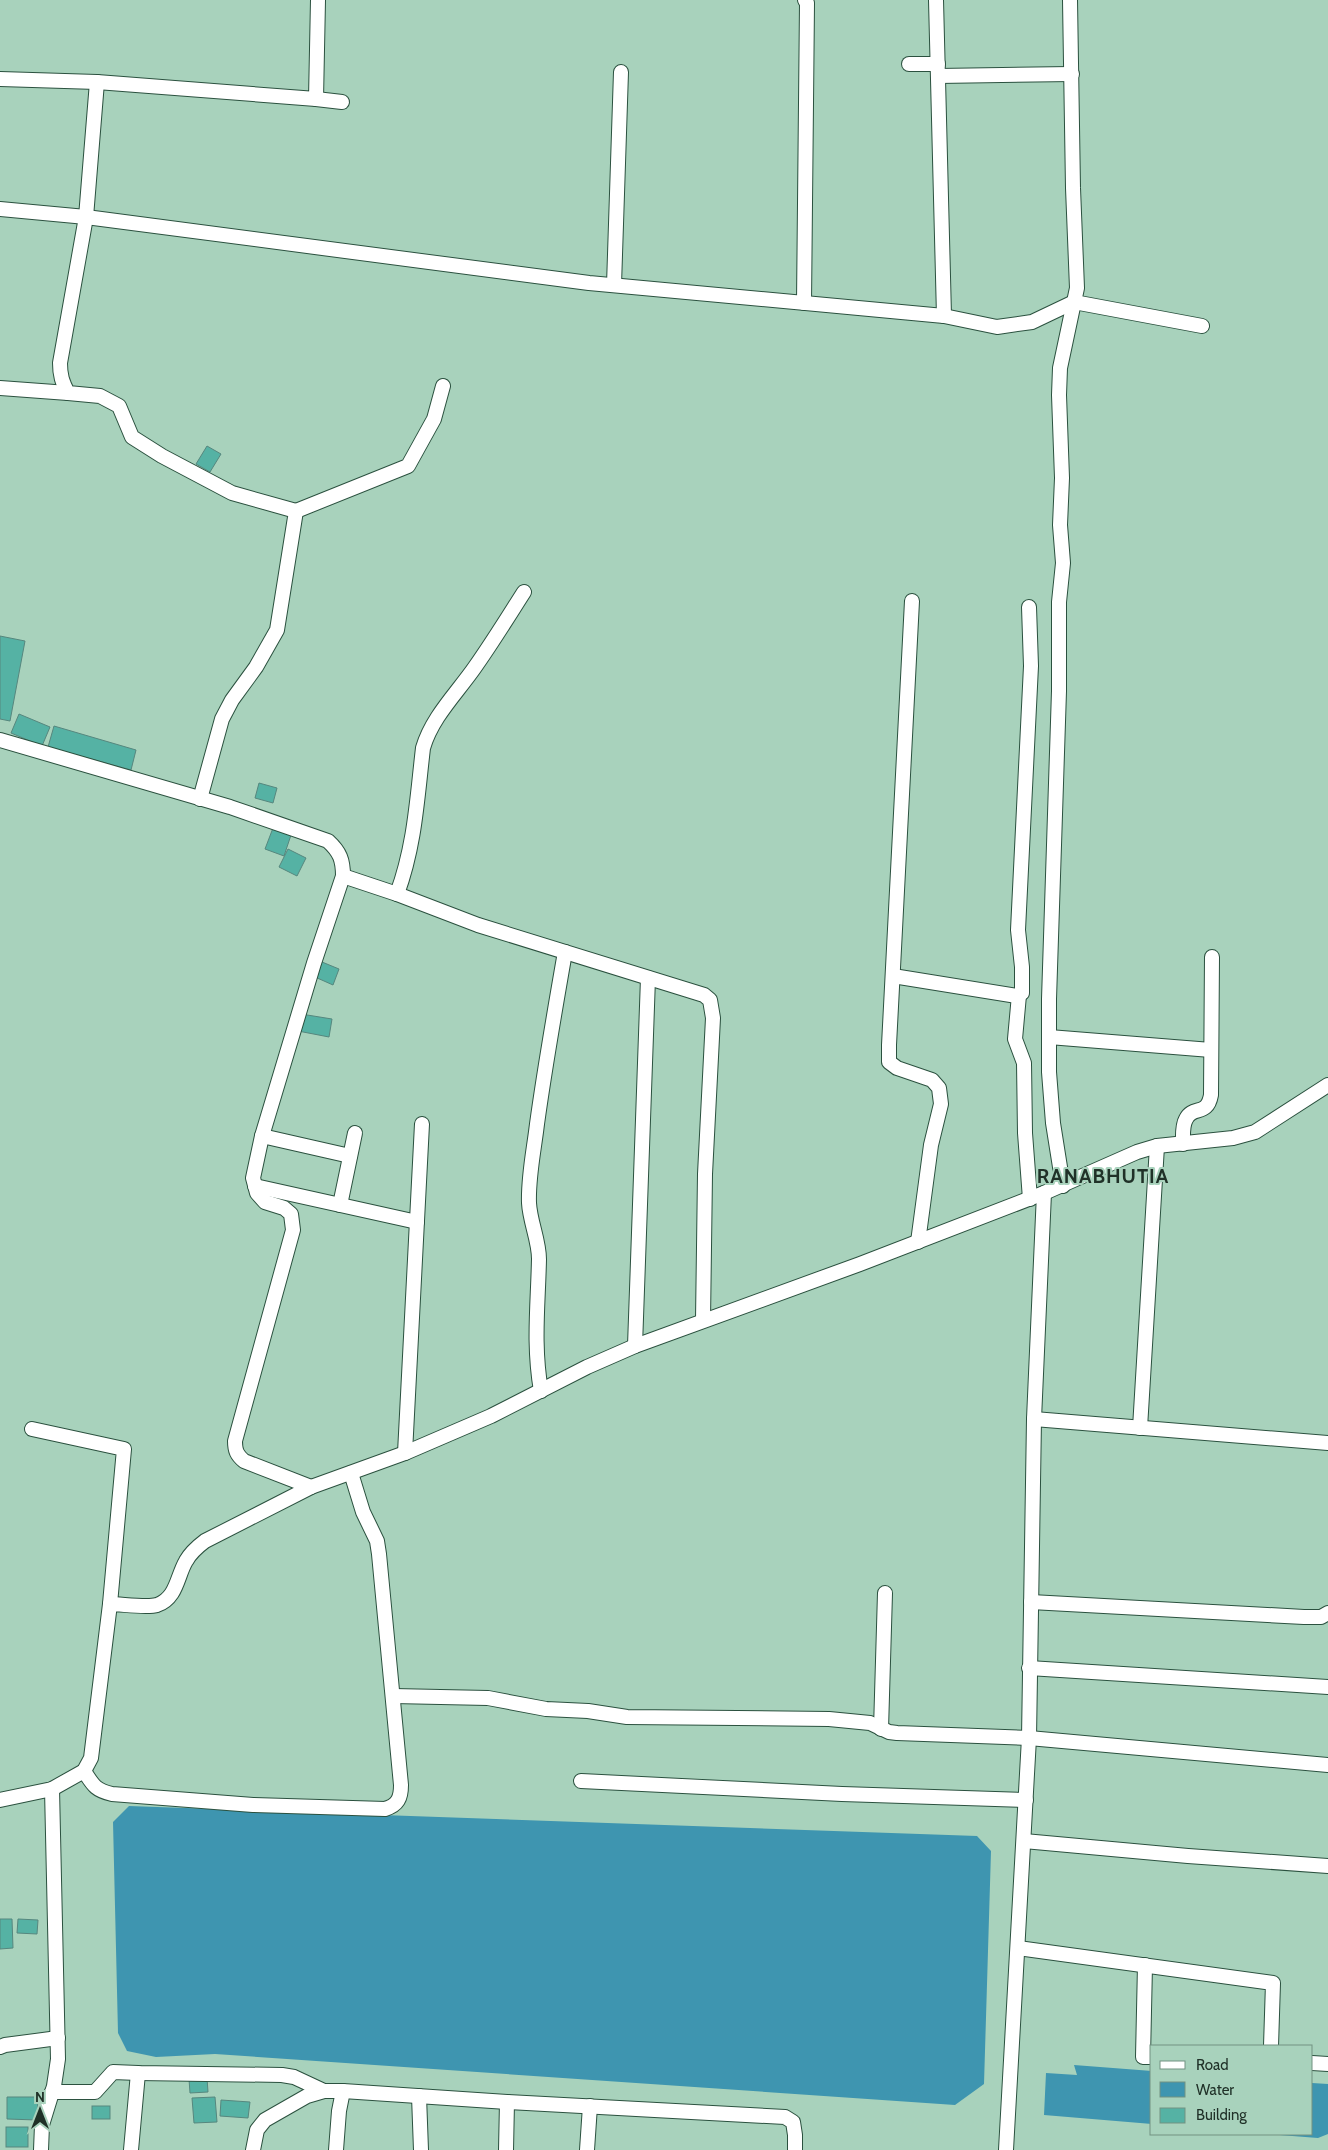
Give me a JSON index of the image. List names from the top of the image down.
{
  "districts": ["RANABHUTIA"],
  "legend": ["Road", "Water", "Building"],
  "north": "top"
}
